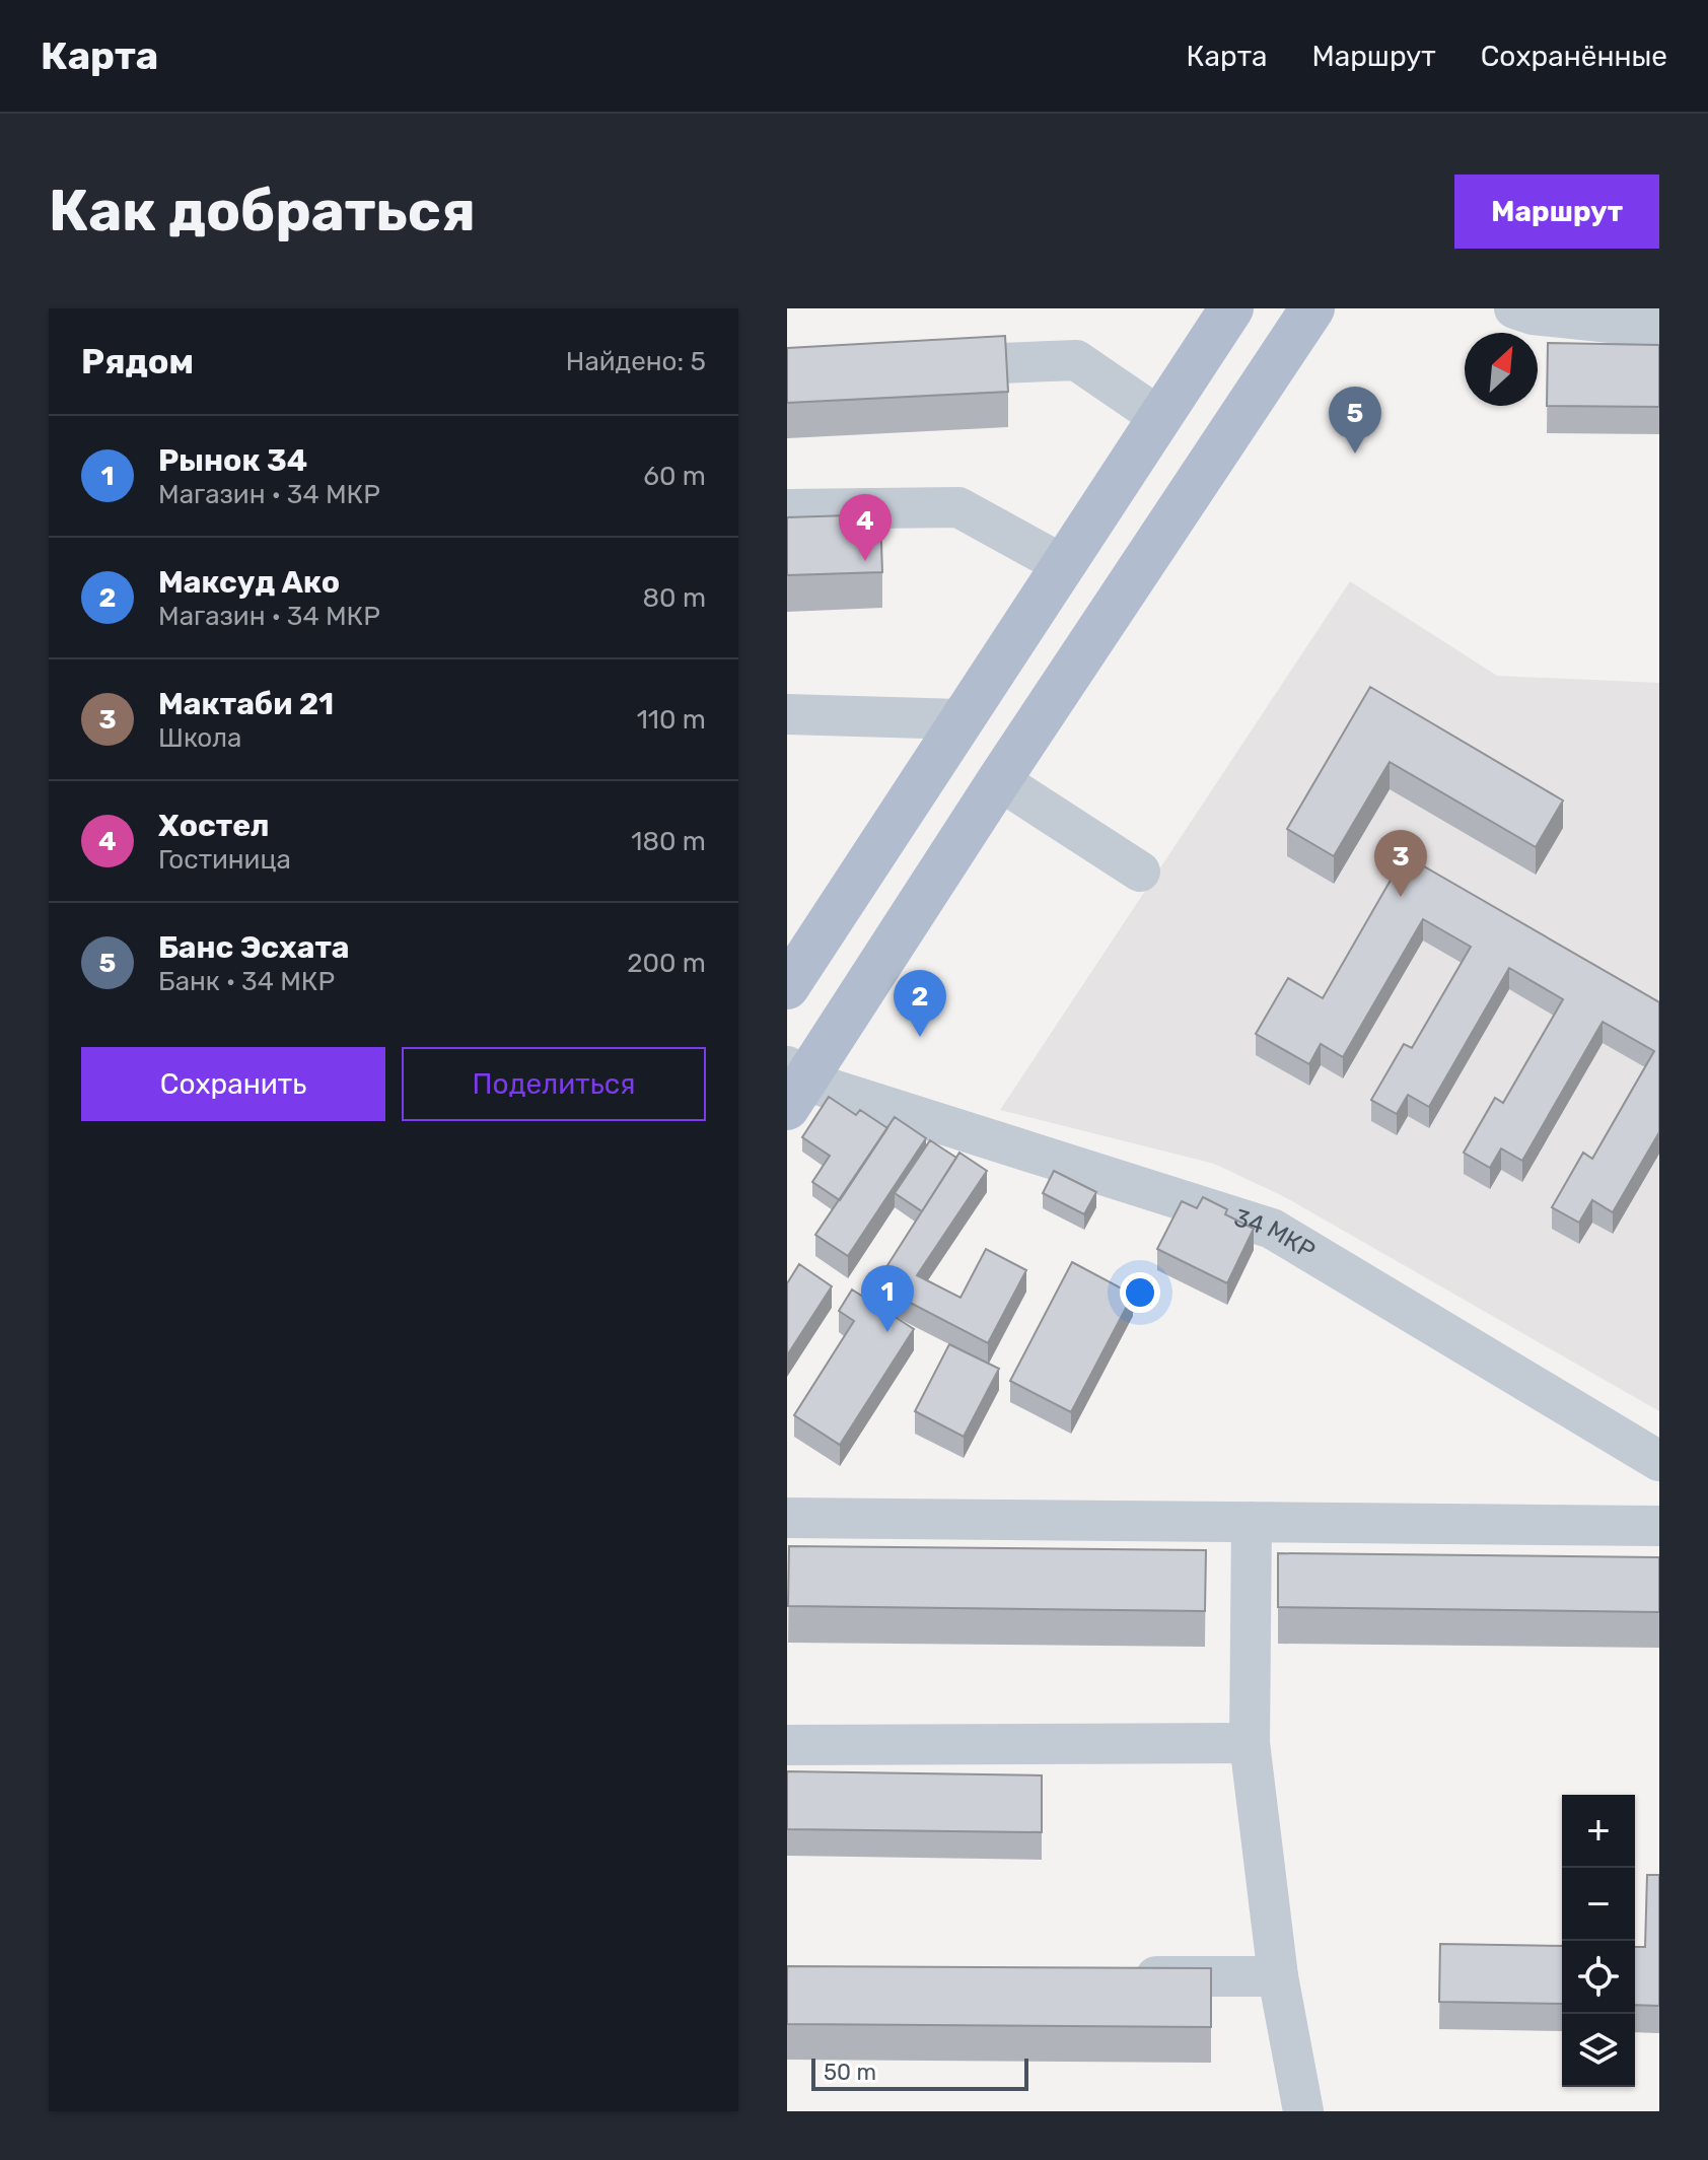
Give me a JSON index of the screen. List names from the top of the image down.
{
  "streets": {
    "street": ["34 МКР"]
  },
  "scale_bar": "50 m",
  "north": "top right",
  "page": {
    "header": "Карта",
    "nav": ["Карта", "Маршрут", "Сохранённые"],
    "buttons": [
      "Маршрут",
      ["Сохранить", "Поделиться"]
    ],
    "title": "Как добраться",
    "heading": ["Рядом", "Найдено: 5"],
    "pins": [
      "5",
      "4",
      "3",
      "2",
      "1"
    ],
    "list": [
      {
        "mark": "1",
        "name": "Рынок 34",
        "note": "Магазин · 34 МКР",
        "value": "60 m"
      },
      {
        "mark": "2",
        "name": "Максуд Ако",
        "note": "Магазин · 34 МКР",
        "value": "80 m"
      },
      {
        "mark": "3",
        "name": "Мактаби 21",
        "note": "Школа",
        "value": "110 m"
      },
      {
        "mark": "4",
        "name": "Хостел",
        "note": "Гостиница",
        "value": "180 m"
      },
      {
        "mark": "5",
        "name": "Банс Эсхата",
        "note": "Банк · 34 МКР",
        "value": "200 m"
      }
    ],
    "map_buttons": ["+", "−"],
    "scale": "50 m"
  }
}
